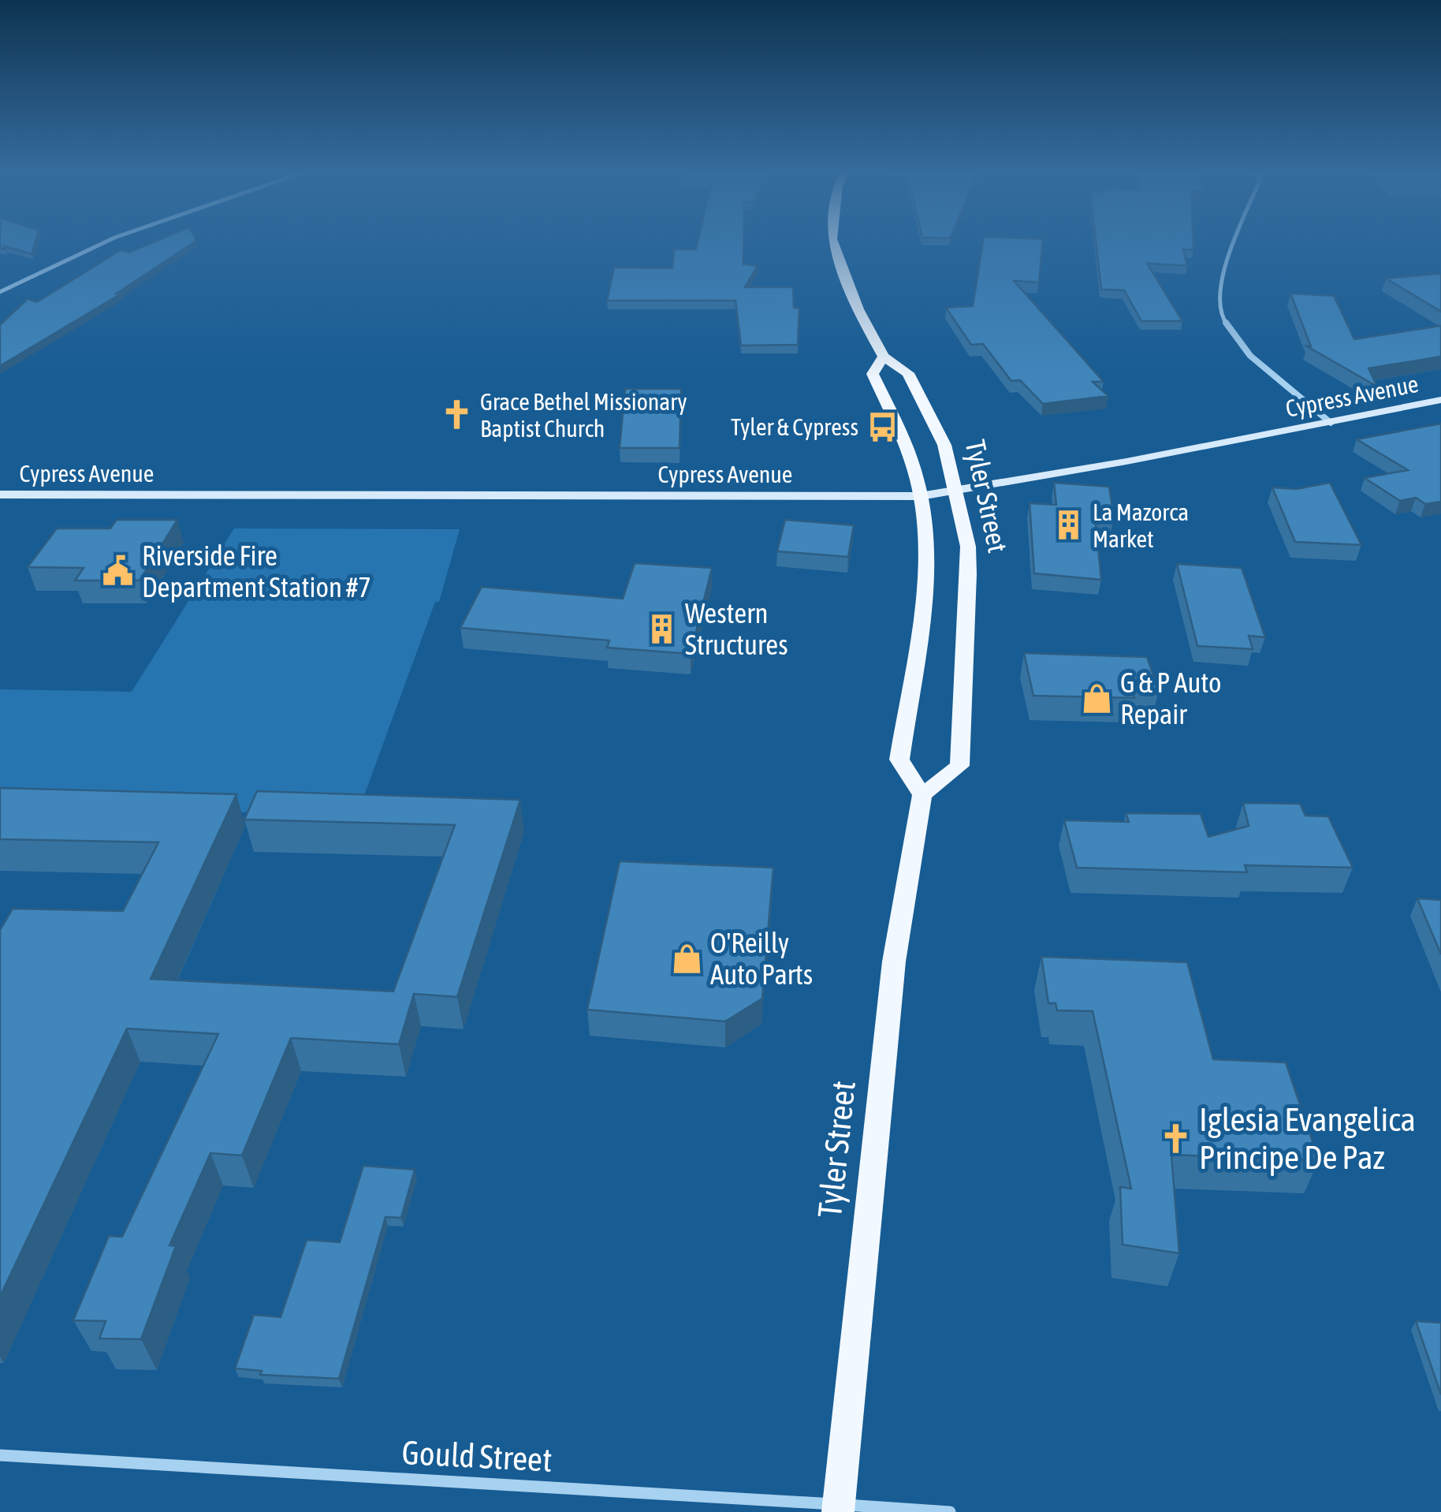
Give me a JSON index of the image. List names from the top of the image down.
{
  "streets": {
    "main road": ["Tyler Street"],
    "street": ["Cypress Avenue", "Gould Street"]
  },
  "crossings": [
    ["Cypress Avenue", "Tyler Street"],
    ["Tyler Street", "Gould Street"]
  ],
  "places": {
    "church": ["Grace Bethel Missionary Baptist Church", "Iglesia Evangelica Principe De Paz"],
    "bus stop": ["Tyler & Cypress"],
    "building": ["La Mazorca Market", "Western Structures"],
    "public building": ["Riverside Fire Department Station #7"],
    "shop": ["G & P Auto Repair", "O'Reilly Auto Parts"]
  }
}
